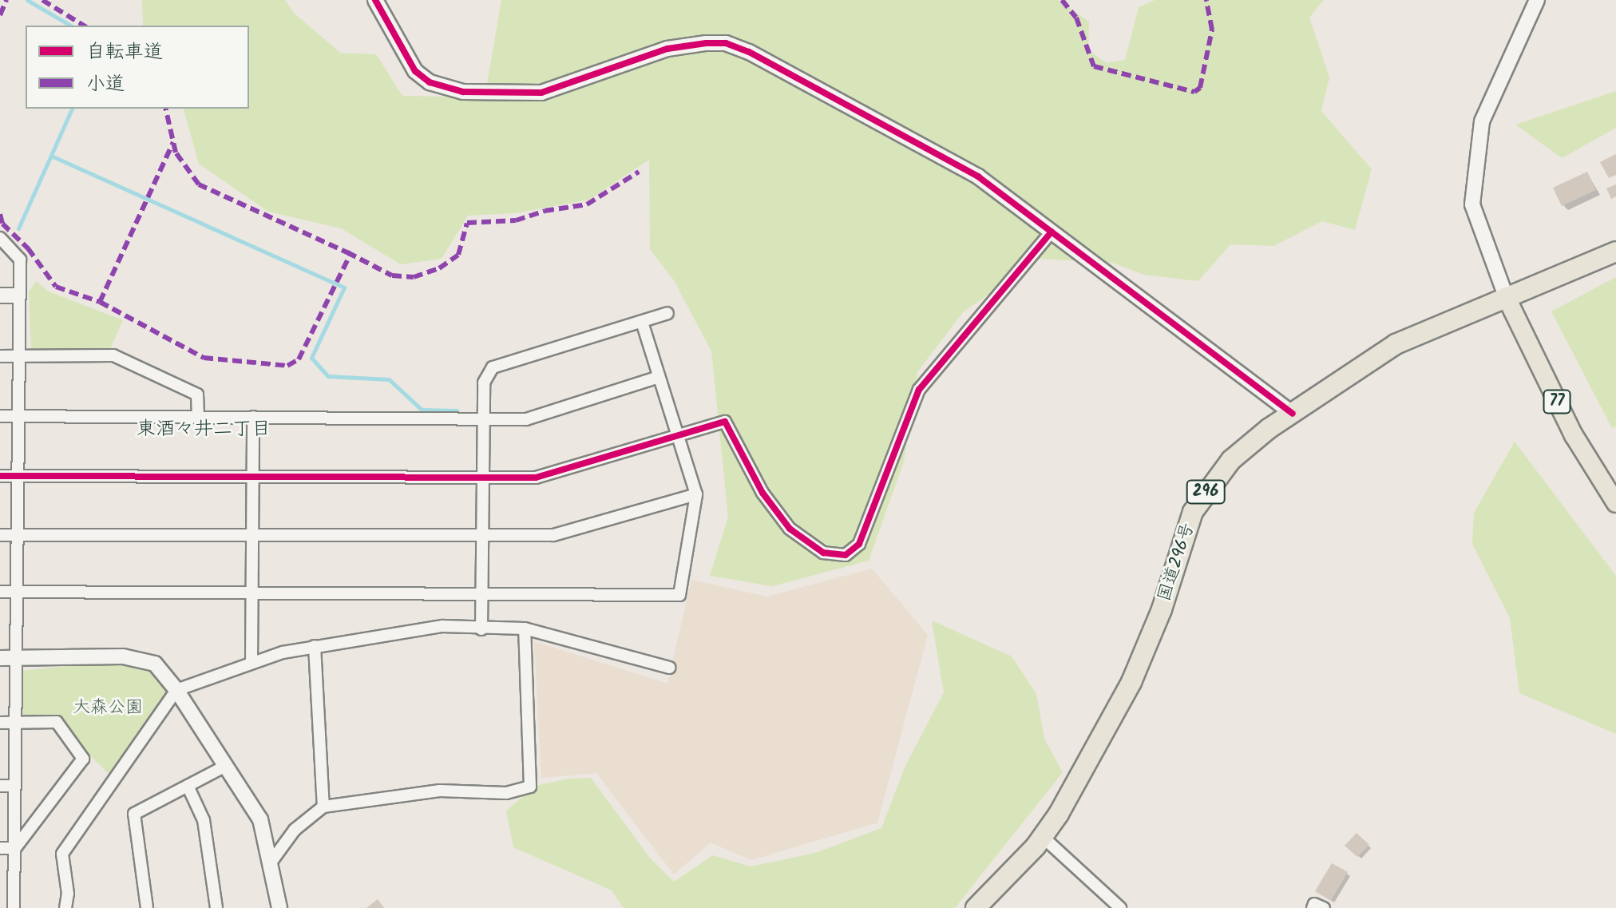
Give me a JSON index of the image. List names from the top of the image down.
{
  "streets": {
    "highway": ["296", "国道296号"],
    "main road": ["77"]
  },
  "crossings": [
    ["77", "国道296号"]
  ],
  "districts": ["東酒々井二丁目"],
  "parks": ["大森公園"],
  "legend": ["自転車道", "小道"]
}
